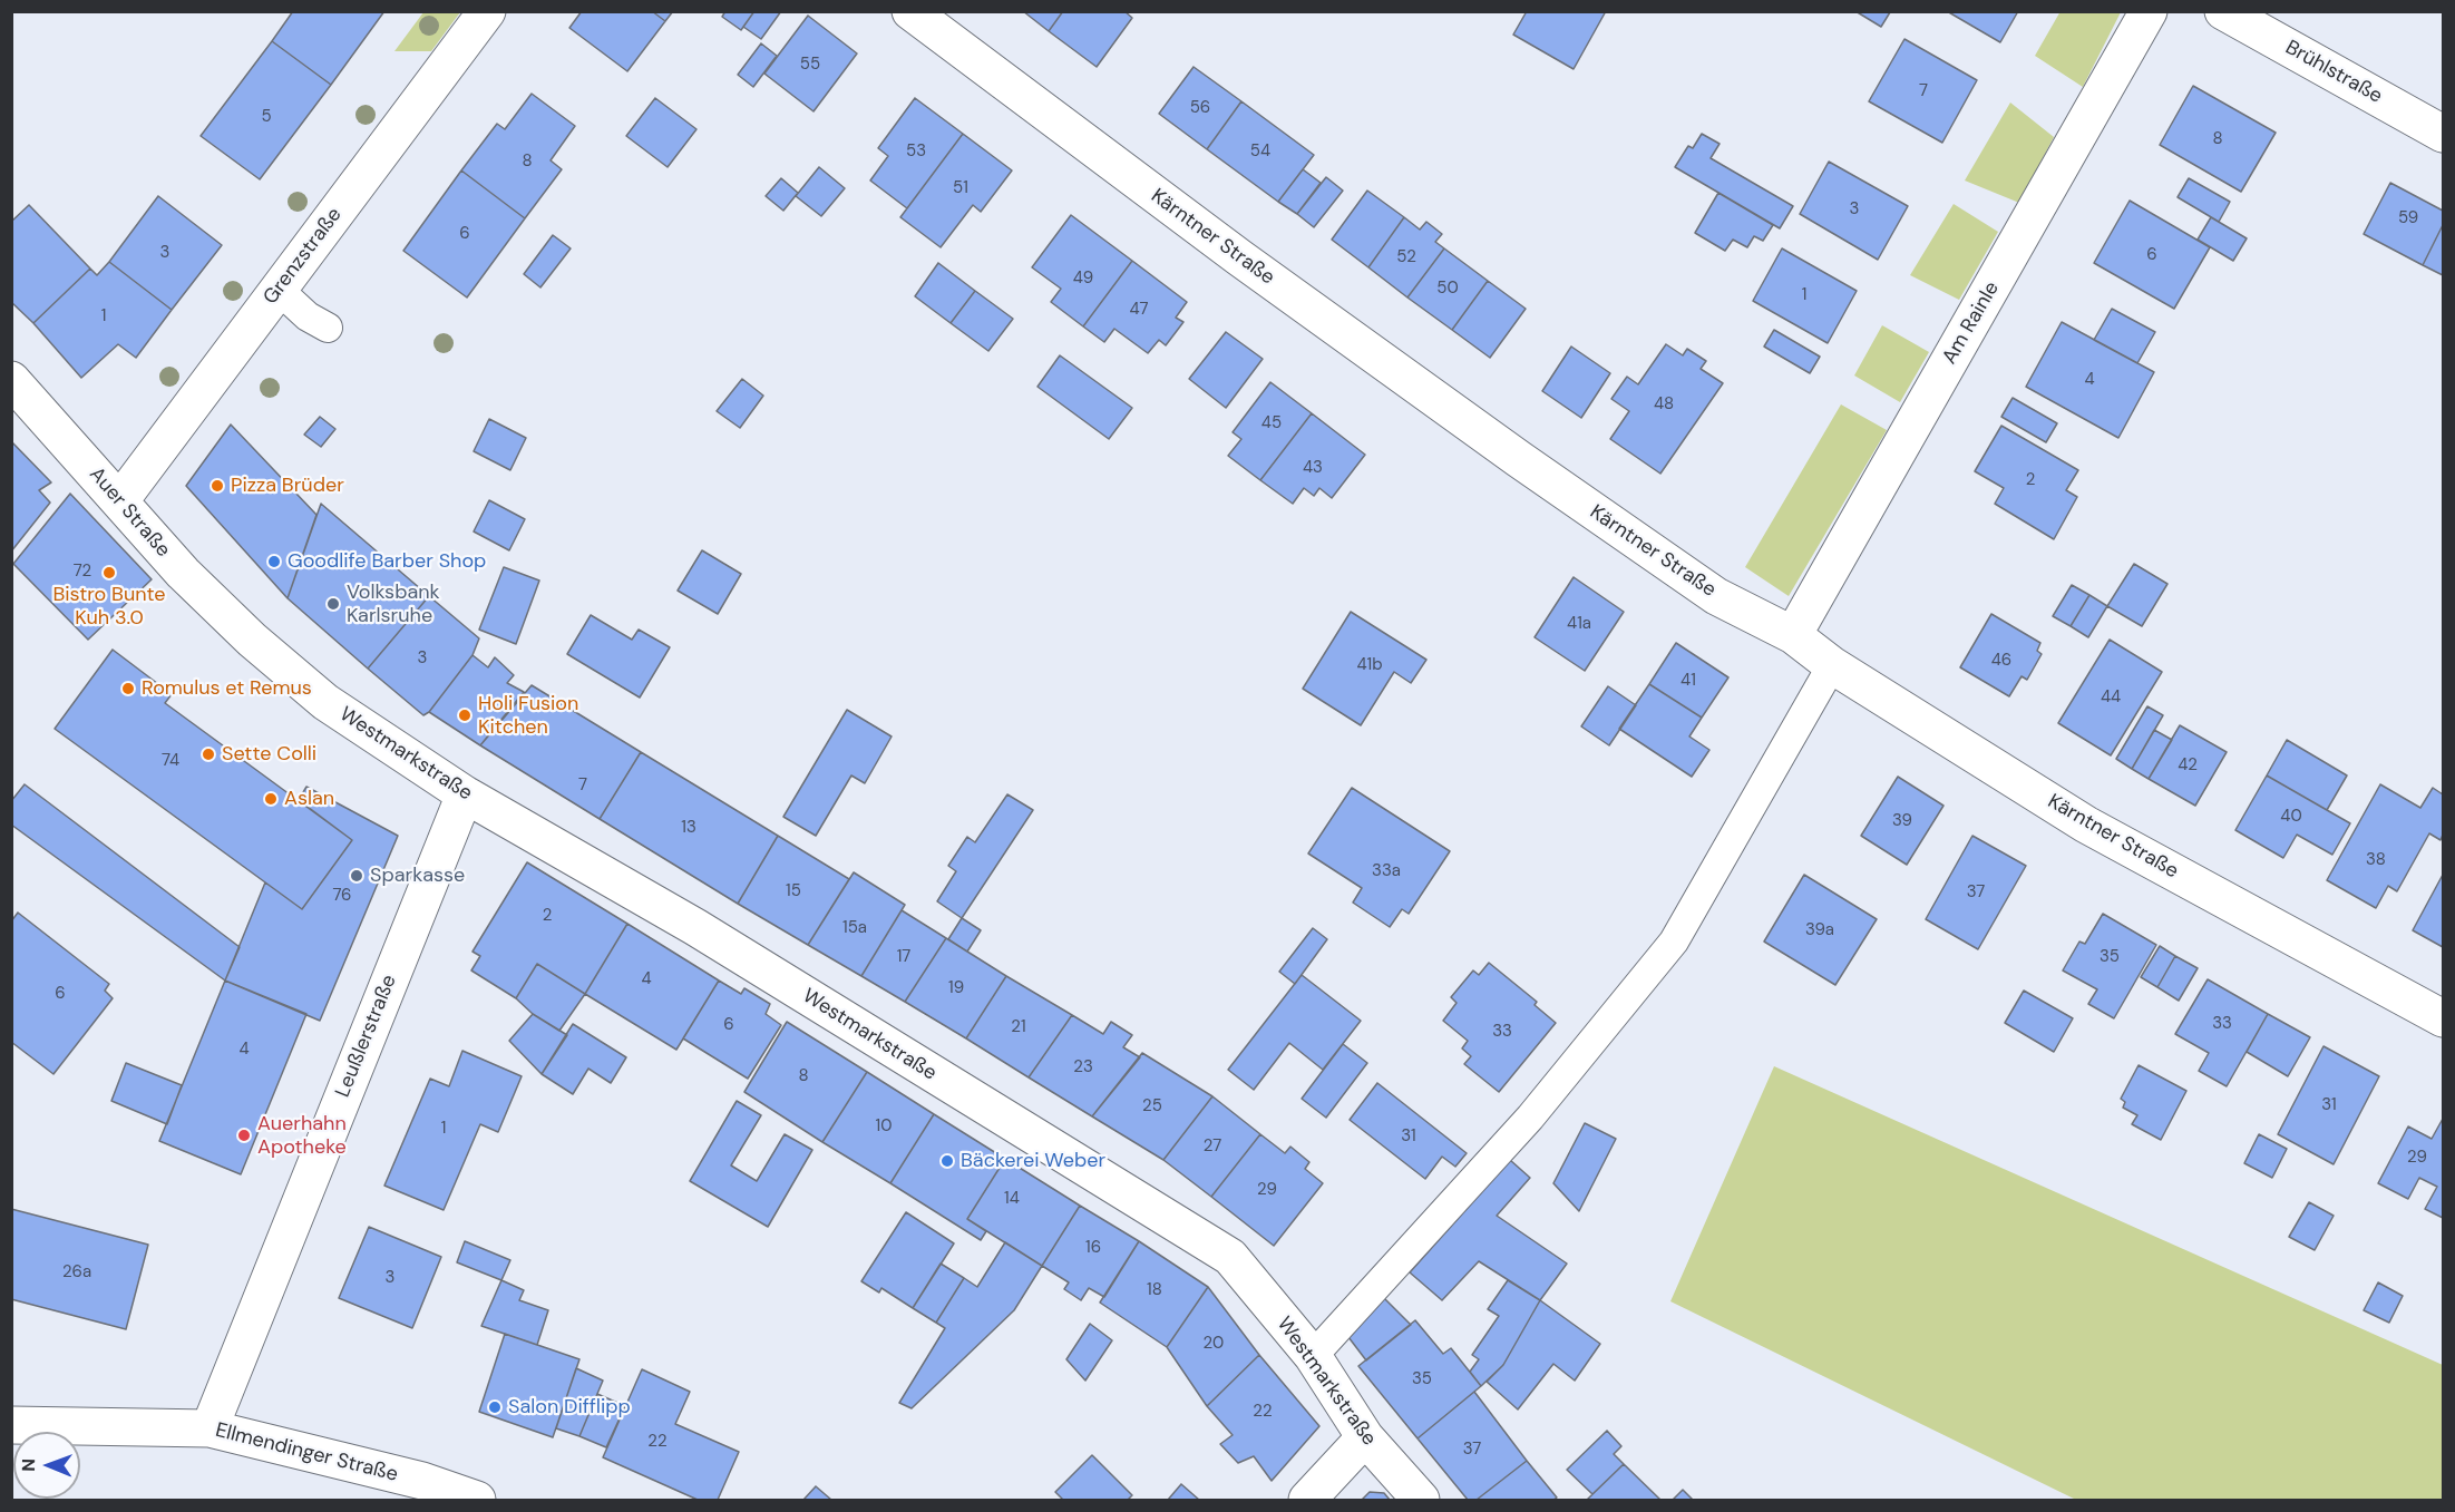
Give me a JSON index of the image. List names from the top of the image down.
{
  "streets": {
    "street": [
      "Brühlstraße",
      "Kärntner Straße",
      "Grenzstraße",
      "Am Rainle",
      "Auer Straße",
      "Westmarkstraße",
      "Leußlerstraße",
      "Ellmendinger Straße"
    ]
  },
  "crossings": [
    ["Kärntner Straße", "Am Rainle"],
    ["Grenzstraße", "Auer Straße"],
    ["Auer Straße", "Westmarkstraße"],
    ["Westmarkstraße", "Leußlerstraße"],
    ["Leußlerstraße", "Ellmendinger Straße"]
  ],
  "places": [
    "Pizza Brüder",
    "Goodlife Barber Shop",
    "Bistro Bunte Kuh 3.0",
    "Volksbank Karlsruhe",
    "Romulus et Remus",
    "Holi Fusion Kitchen",
    "Sette Colli",
    "Aslan",
    "Sparkasse",
    "Auerhahn Apotheke",
    "Bäckerei Weber",
    "Salon Difflipp"
  ],
  "house_numbers": [
    "55",
    "7",
    "56",
    "5",
    "8",
    "53",
    "54",
    "8",
    "51",
    "3",
    "59",
    "6",
    "3",
    "6",
    "52",
    "49",
    "50",
    "1",
    "47",
    "1",
    "4",
    "48",
    "45",
    "43",
    "2",
    "72",
    "41a",
    "3",
    "46",
    "41b",
    "41",
    "44",
    "74",
    "42",
    "7",
    "40",
    "39",
    "13",
    "38",
    "33a",
    "15",
    "37",
    "76",
    "2",
    "15a",
    "39a",
    "17",
    "35",
    "4",
    "19",
    "6",
    "33",
    "6",
    "21",
    "33",
    "4",
    "23",
    "8",
    "31",
    "25",
    "10",
    "1",
    "31",
    "27",
    "29",
    "29",
    "14",
    "16",
    "26a",
    "3",
    "18",
    "20",
    "35",
    "22",
    "22",
    "37"
  ],
  "north": "left"
}
